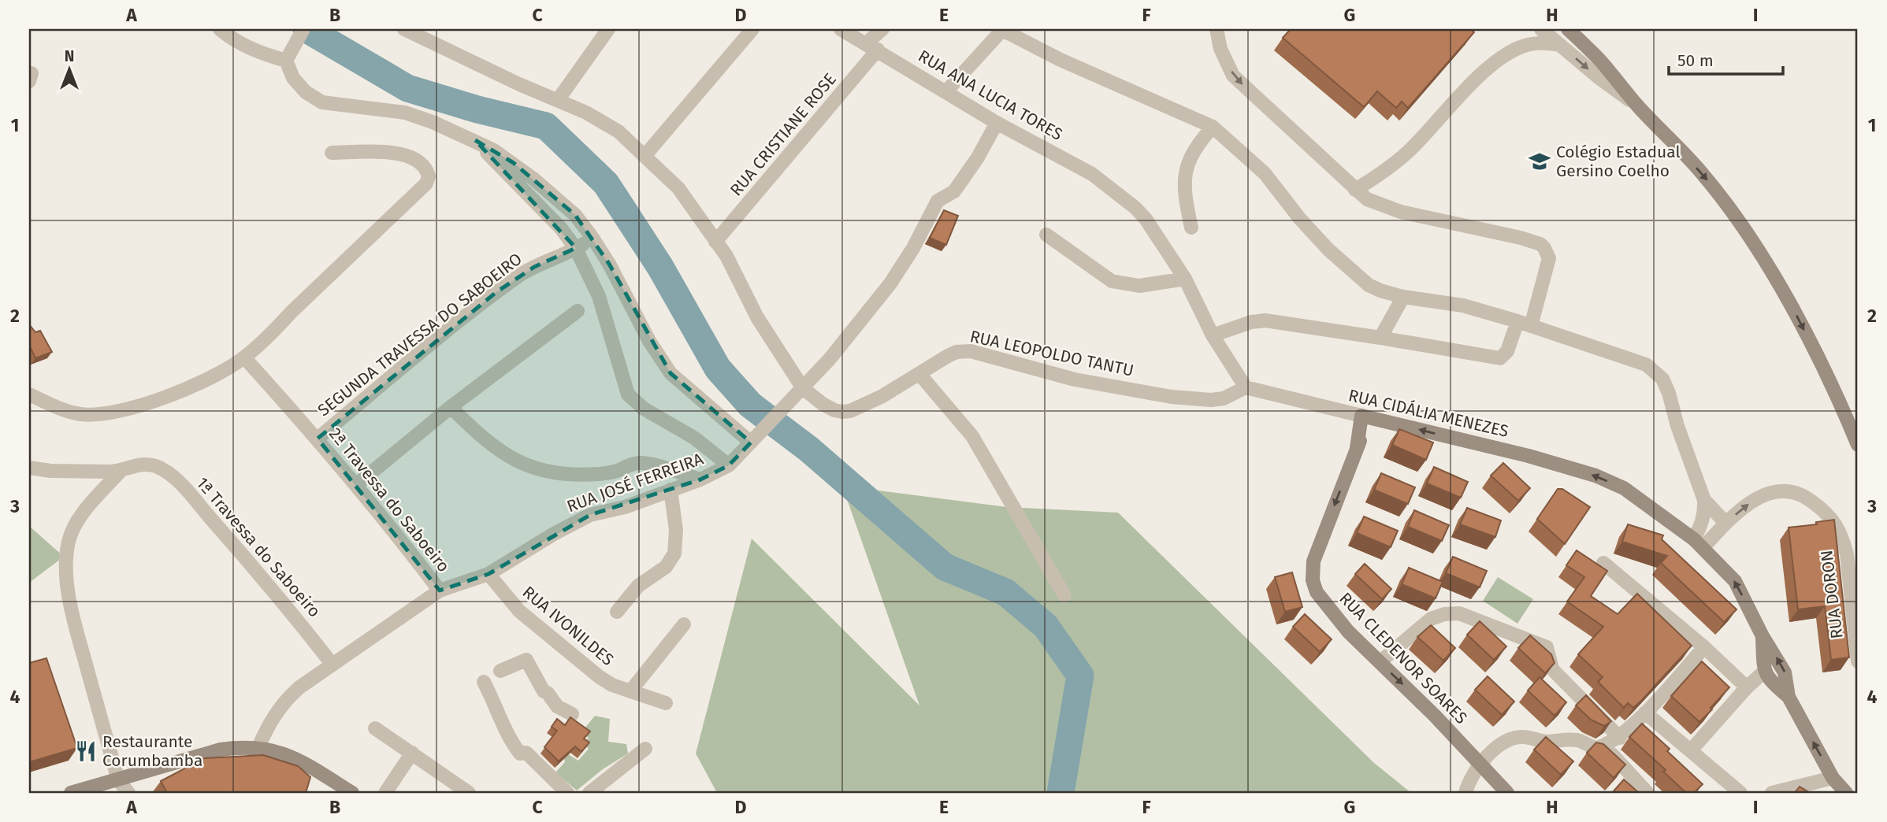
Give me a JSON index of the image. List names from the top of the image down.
{
  "streets": {
    "street": [
      "RUA ANA LUCIA TORES",
      "RUA CRISTIANE ROSE",
      "SEGUNDA TRAVESSA DO SABOEIRO",
      "RUA LEOPOLDO TANTU",
      "RUA CIDÁLIA MENEZES",
      "RUA JOSÉ FERREIRA",
      "2ª Travessa do Saboeiro",
      "1ª Travessa do Saboeiro",
      "RUA DORON",
      "RUA IVONILDES",
      "RUA CLEDENOR SOARES"
    ]
  },
  "crossings": [
    ["RUA ANA LUCIA TORES", "RUA CRISTIANE ROSE"],
    ["RUA ANA LUCIA TORES", "RUA JOSÉ FERREIRA"],
    ["SEGUNDA TRAVESSA DO SABOEIRO", "2ª Travessa do Saboeiro"],
    ["RUA LEOPOLDO TANTU", "RUA CIDÁLIA MENEZES"],
    ["RUA LEOPOLDO TANTU", "RUA JOSÉ FERREIRA"],
    ["RUA CIDÁLIA MENEZES", "RUA DORON"],
    ["RUA CIDÁLIA MENEZES", "RUA CLEDENOR SOARES"],
    ["RUA JOSÉ FERREIRA", "2ª Travessa do Saboeiro"],
    ["RUA JOSÉ FERREIRA", "1ª Travessa do Saboeiro"],
    ["RUA JOSÉ FERREIRA", "RUA IVONILDES"]
  ],
  "one_way": ["RUA CLEDENOR SOARES"],
  "places": {
    "school or university": ["Colégio Estadual Gersino Coelho"],
    "restaurant": ["Restaurante Corumbamba"]
  },
  "scale_bar": "50 m",
  "north": "top",
  "grid": {
    "columns": [
      "A",
      "B",
      "C",
      "D",
      "E",
      "F",
      "G",
      "H",
      "I"
    ],
    "rows": [
      "1",
      "2",
      "3",
      "4"
    ]
  }
}
